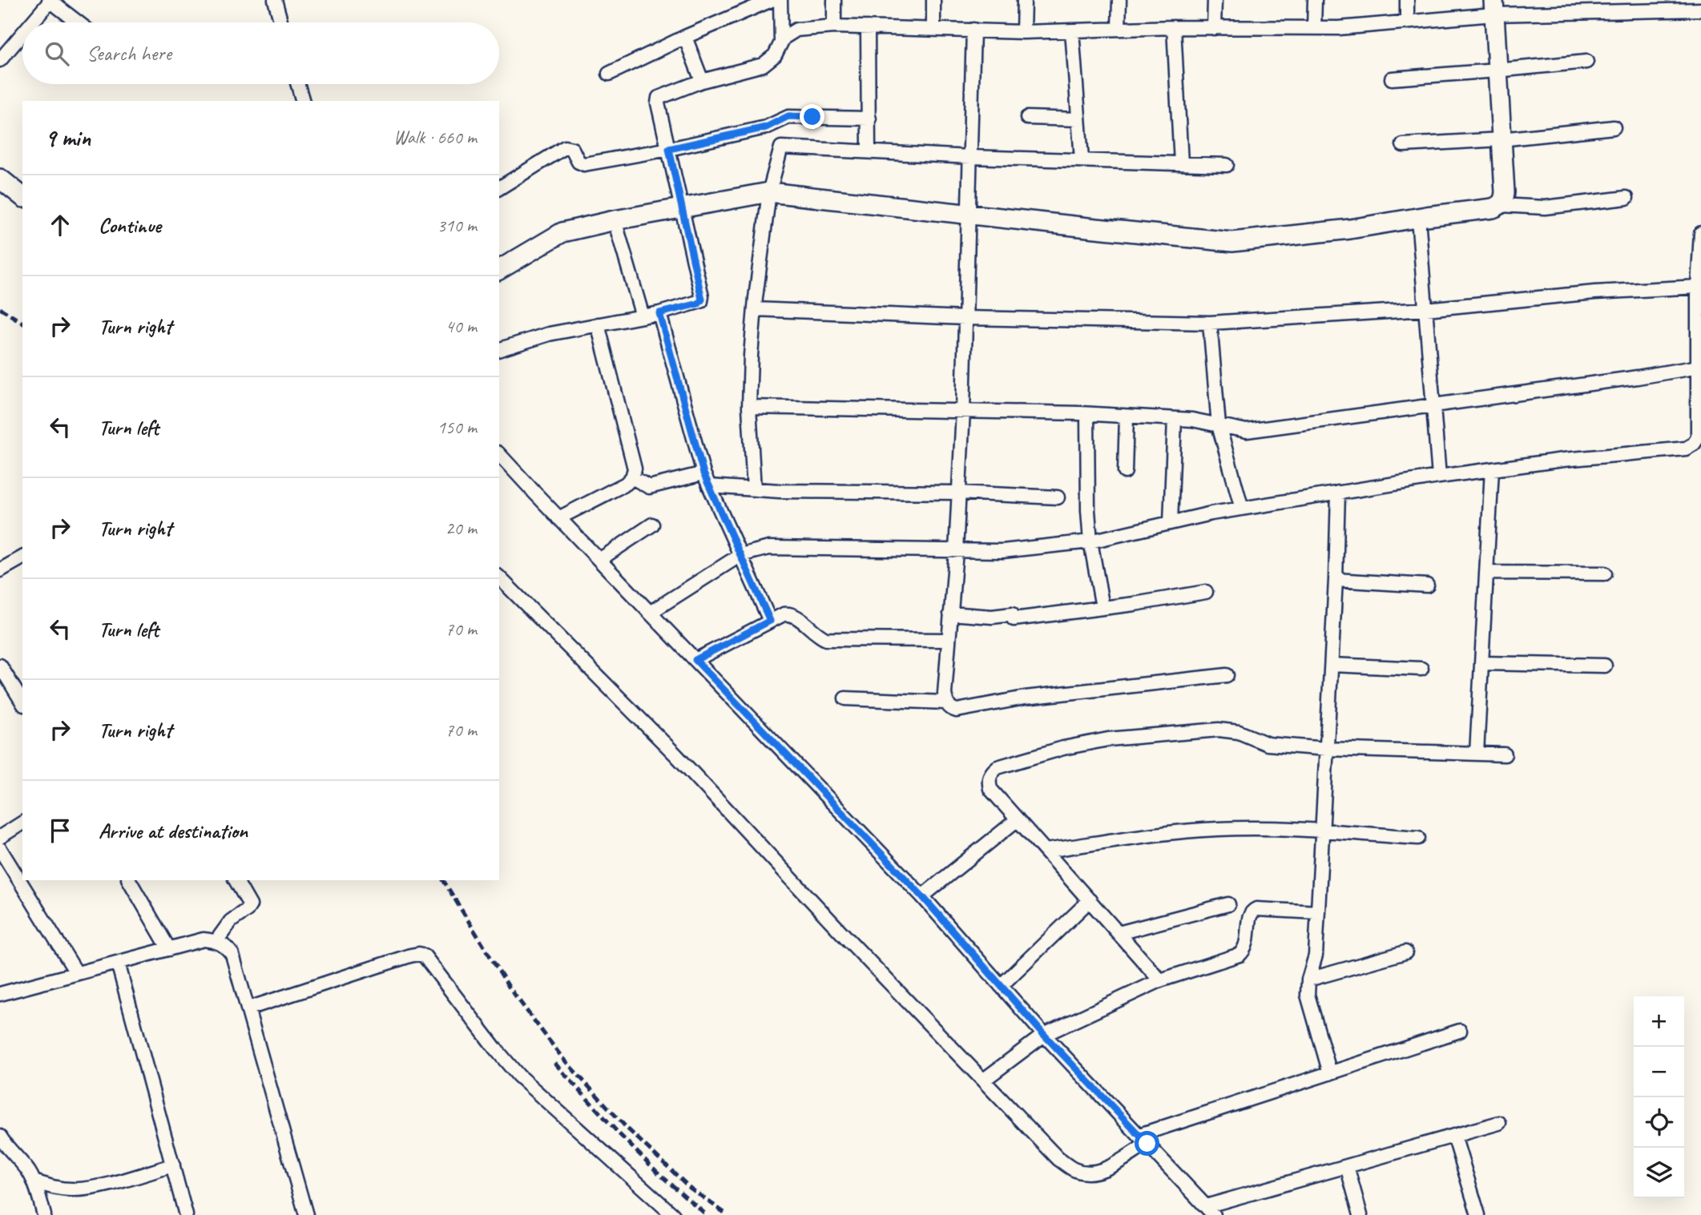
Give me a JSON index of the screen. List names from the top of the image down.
{
  "page": {
    "search": "Search here",
    "heading": ["9 min", "Walk · 660 m"],
    "list": [
      ["Continue", "310 m"],
      ["Turn right", "40 m"],
      ["Turn left", "150 m"],
      ["Turn right", "20 m"],
      ["Turn left", "70 m"],
      ["Turn right", "70 m"],
      "Arrive at destination"
    ],
    "map_buttons": ["+", "−"]
  }
}
